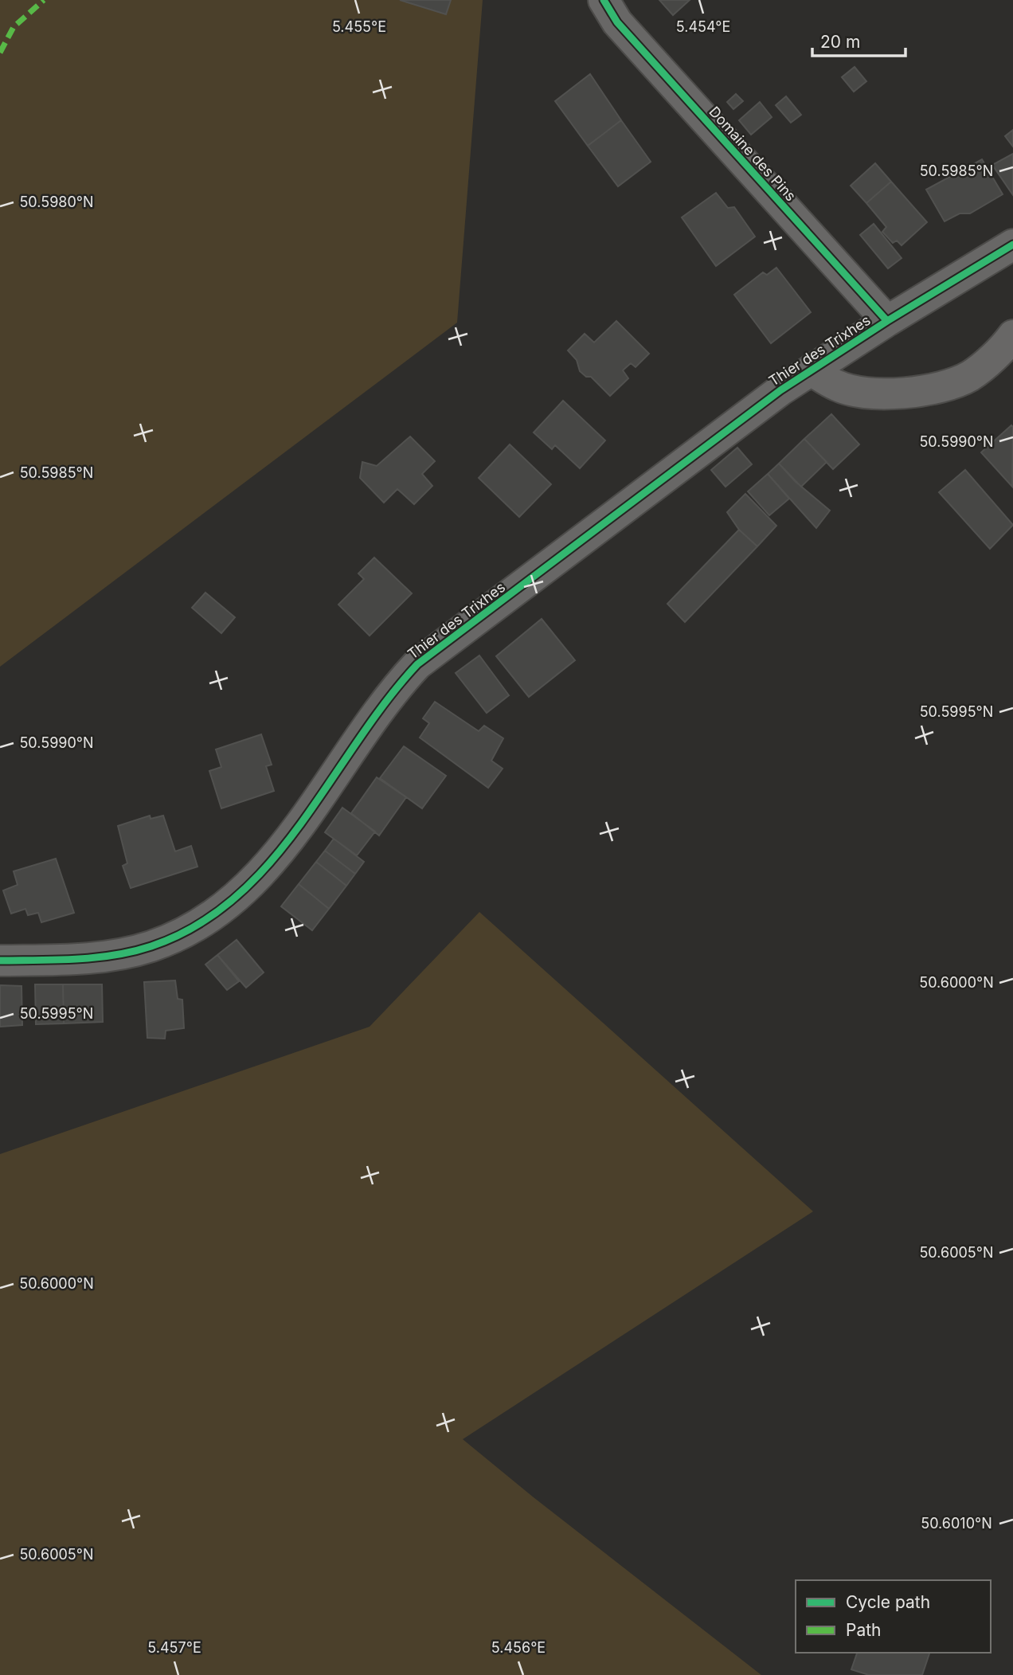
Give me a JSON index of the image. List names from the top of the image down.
{
  "streets": {
    "street": ["Domaine des Pins", "Thier des Trixhes"]
  },
  "crossings": [
    ["Domaine des Pins", "Thier des Trixhes"]
  ],
  "legend": ["Cycle path", "Path"],
  "scale_bar": "20 m",
  "coordinates": [
    "5.455°E",
    "5.454°E",
    "50.5985°N",
    "50.5980°N",
    "50.5990°N",
    "50.5995°N",
    "50.6000°N",
    "50.6005°N",
    "50.6010°N",
    "5.457°E",
    "5.456°E"
  ]
}
